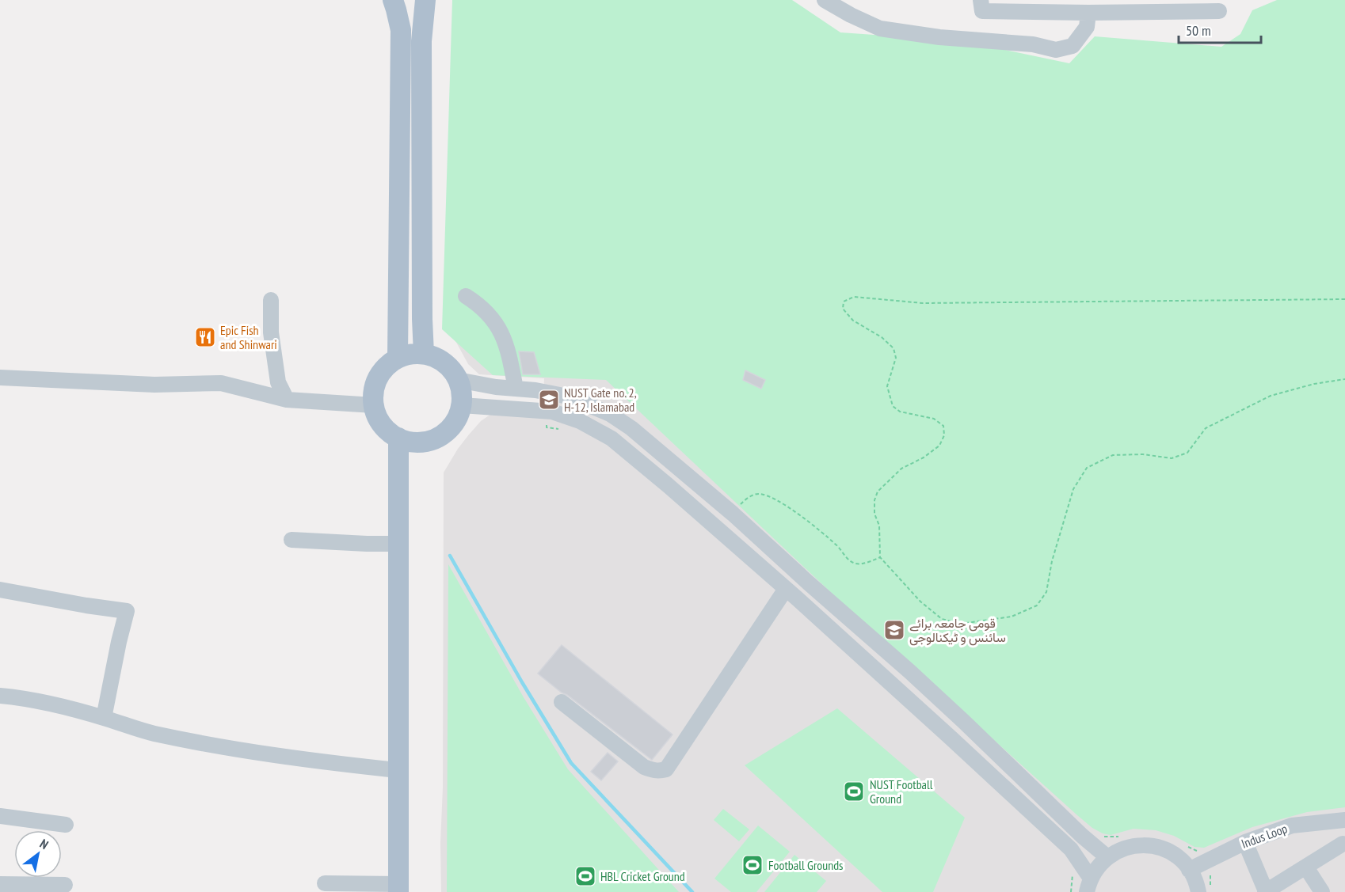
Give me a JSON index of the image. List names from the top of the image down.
{
  "streets": {
    "street": ["Indus Loop"]
  },
  "places": {
    "restaurant": ["Epic Fish and Shinwari"],
    "school or university": ["NUST Gate no. 2, H-12, Islamabad", "قومی جامعہ برائے سائنس و ٹیکنالوجی"],
    "sports": ["NUST Football Ground", "Football Grounds", "HBL Cricket Ground"]
  },
  "scale_bar": "50 m",
  "north": "top right"
}
